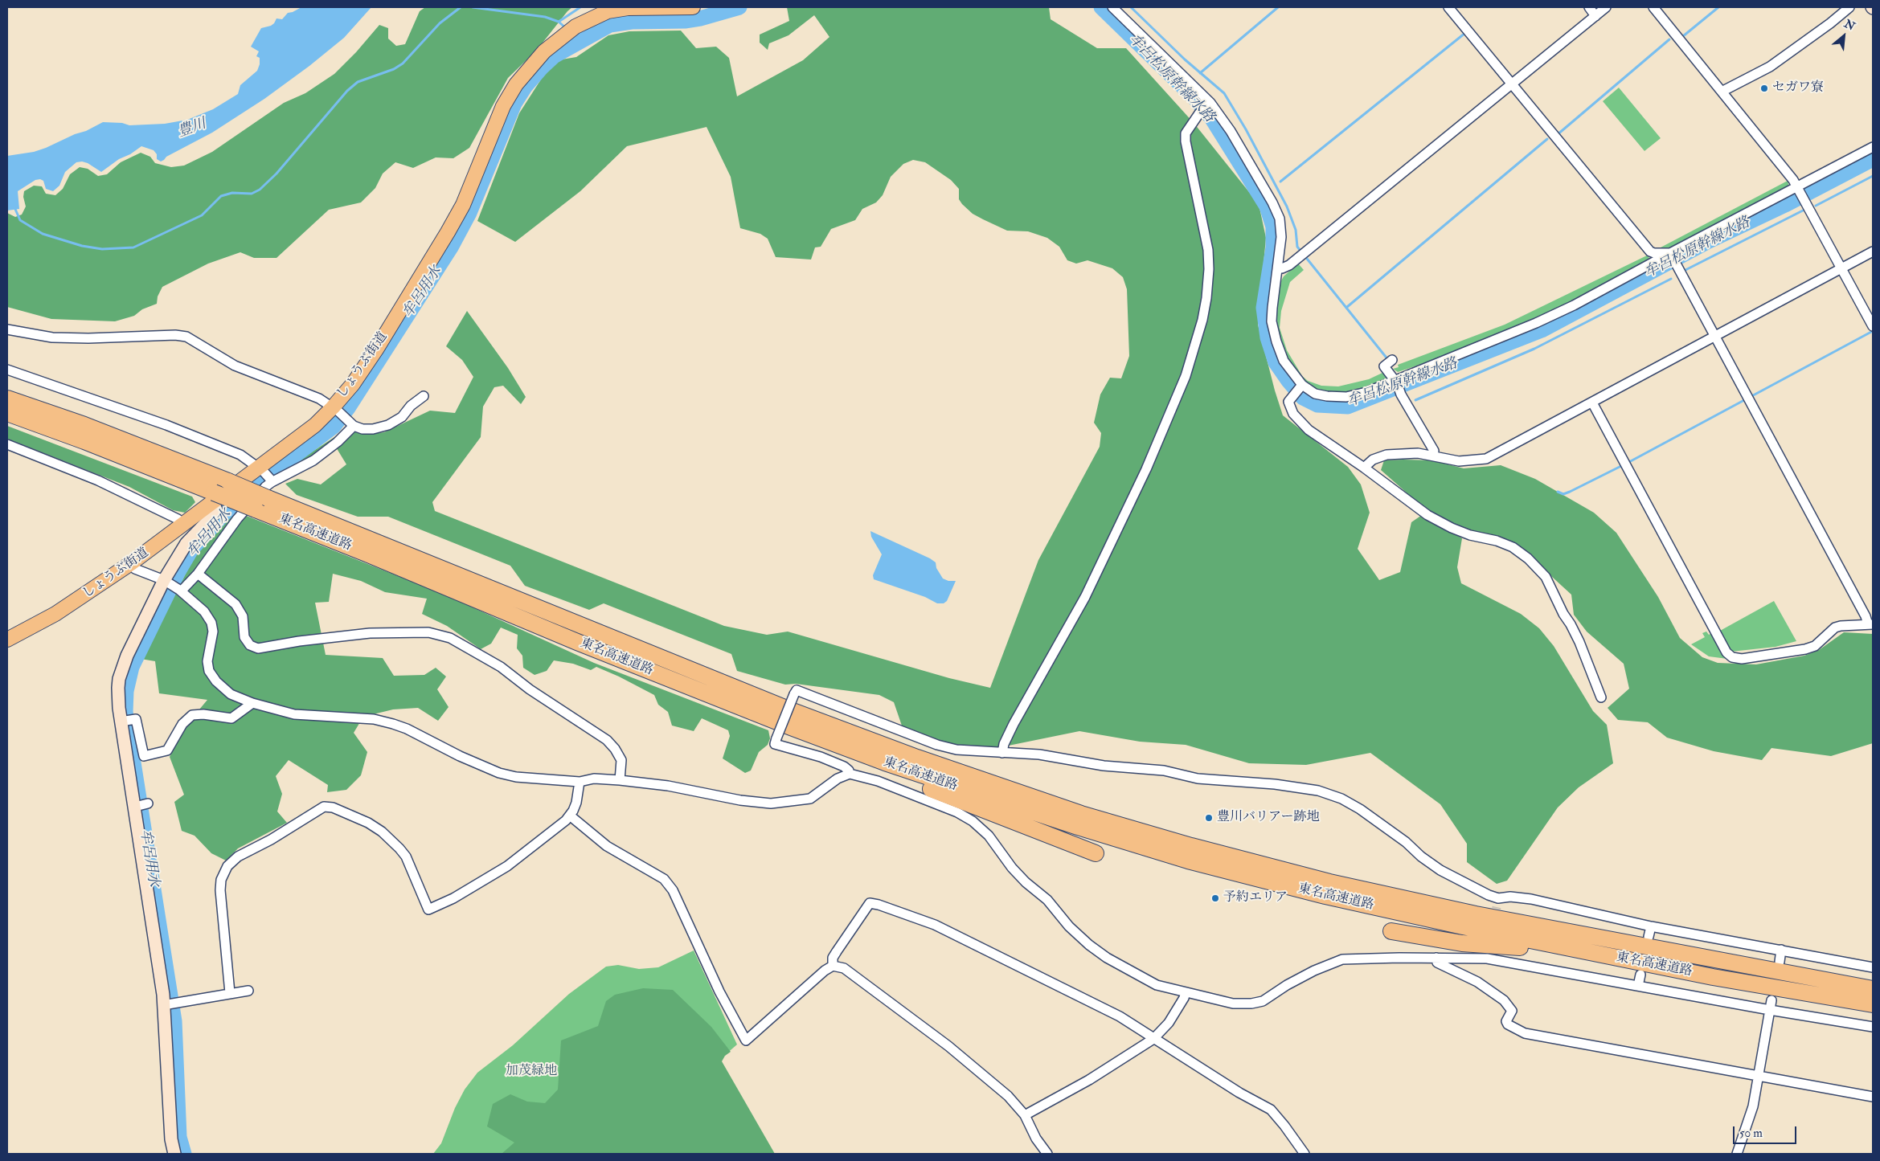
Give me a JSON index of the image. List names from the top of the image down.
{
  "streets": {
    "highway": ["東名高速道路"],
    "main road": ["しょうぶ街道"]
  },
  "crossings": [
    ["しょうぶ街道", "東名高速道路"]
  ],
  "water": ["牟呂松原幹線水路", "豊川", "牟呂用水"],
  "parks": ["加茂緑地"],
  "places": ["セガワ寮", "豊川バリアー跡地", "予約エリア"],
  "scale_bar": "50 m",
  "north": "top right"
}
